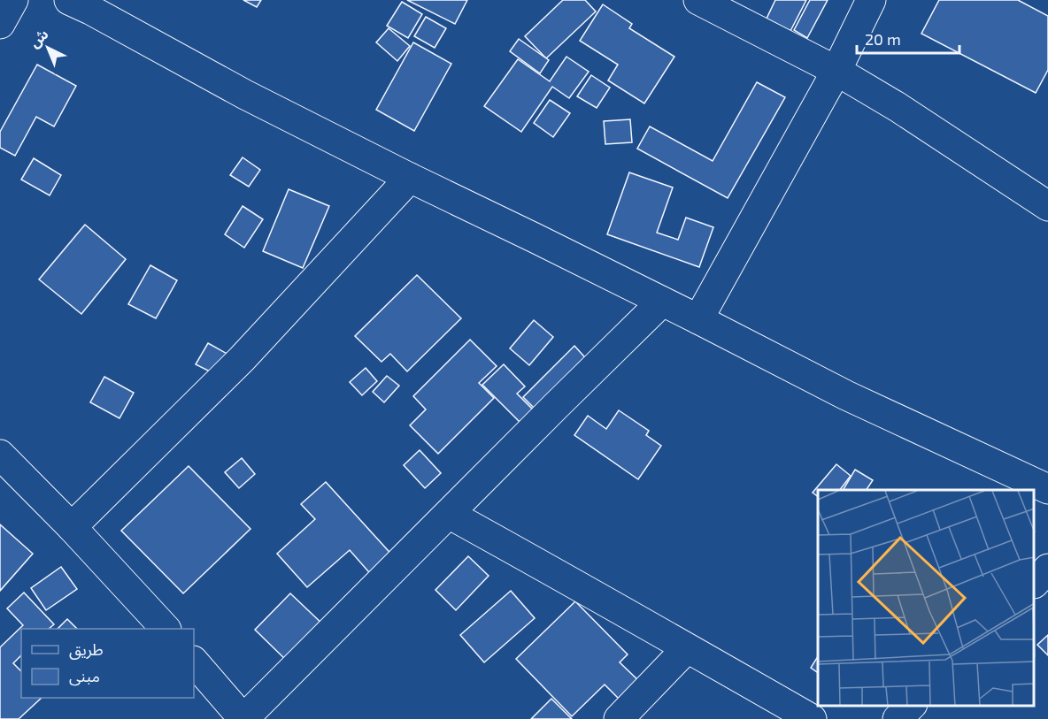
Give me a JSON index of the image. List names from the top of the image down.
{
  "legend": ["طريق", "مبنى"],
  "scale_bar": "20 m",
  "north": "top left"
}
